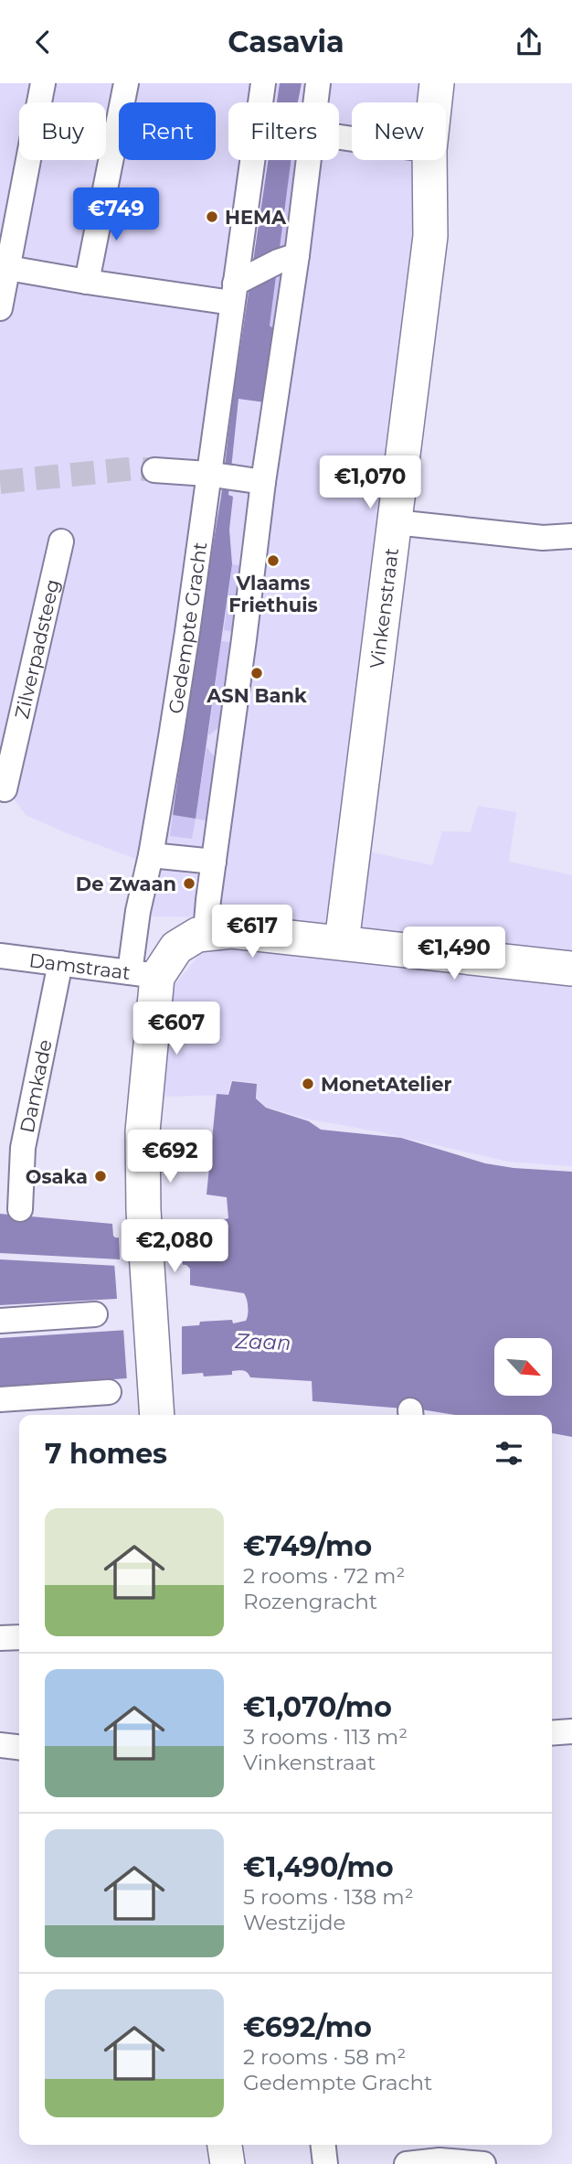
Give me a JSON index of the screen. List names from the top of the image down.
{
  "streets": {
    "street": [
      "Vinkenstraat",
      "Gedempte Gracht",
      "Zilverpadsteeg",
      "Damstraat",
      "Damkade"
    ]
  },
  "crossings": [
    ["Gedempte Gracht", "Damstraat"],
    ["Damstraat", "Damkade"]
  ],
  "water": ["Zaan"],
  "places": [
    "HEMA",
    "Vlaams Friethuis",
    "ASN Bank",
    "De Zwaan",
    "MonetAtelier",
    "Osaka"
  ],
  "north": "bottom right",
  "page": {
    "header": "Casavia",
    "chip": [
      "Buy",
      "Rent",
      "Filters",
      "New"
    ],
    "price": [
      "€749",
      "€1,070",
      "€617",
      "€1,490",
      "€607",
      "€692",
      "€2,080"
    ],
    "heading": "7 homes",
    "list": [
      {
        "name": "€749/mo",
        "note": "2 rooms · 72 m² · Rozengracht"
      },
      {
        "name": "€1,070/mo",
        "note": "3 rooms · 113 m² · Vinkenstraat"
      },
      {
        "name": "€1,490/mo",
        "note": "5 rooms · 138 m² · Westzijde"
      },
      {
        "name": "€692/mo",
        "note": "2 rooms · 58 m² · Gedempte Gracht"
      }
    ]
  }
}
